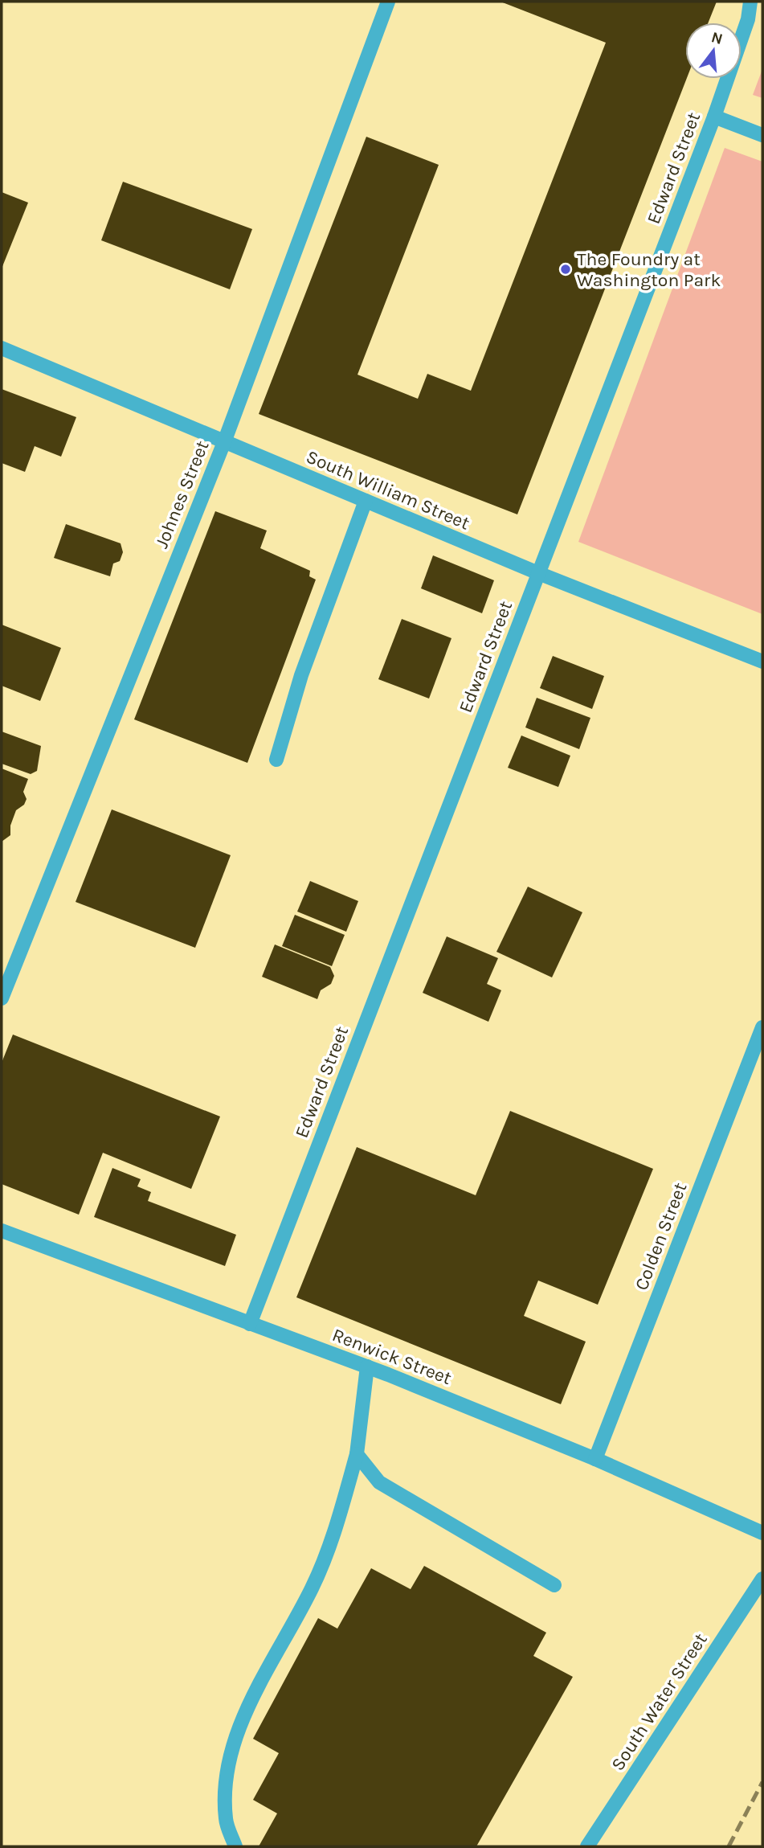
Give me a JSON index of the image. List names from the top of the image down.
{
  "streets": {
    "street": [
      "Edward Street",
      "South William Street",
      "Johnes Street",
      "Colden Street",
      "Renwick Street",
      "South Water Street"
    ]
  },
  "crossings": [
    ["Edward Street", "South William Street"],
    ["Edward Street", "Renwick Street"],
    ["South William Street", "Johnes Street"],
    ["Colden Street", "Renwick Street"]
  ],
  "places": ["The Foundry at Washington Park"],
  "north": "top"
}
